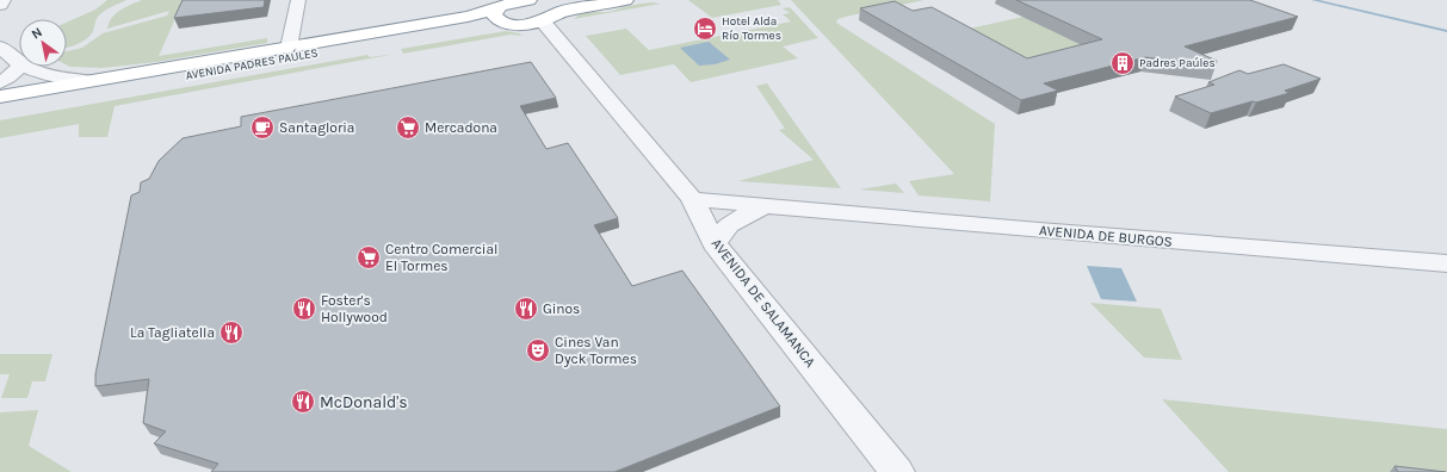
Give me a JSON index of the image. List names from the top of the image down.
{
  "streets": {
    "highway": ["AVENIDA PADRES PAÚLES"],
    "street": ["AVENIDA DE BURGOS", "AVENIDA DE SALAMANCA"]
  },
  "crossings": [
    ["AVENIDA DE BURGOS", "AVENIDA DE SALAMANCA"]
  ],
  "places": {
    "hotel": ["Hotel Alda Río Tormes"],
    "building": ["Padres Paúles"],
    "cafe": ["Santagloria"],
    "supermarket": ["Mercadona", "Centro Comercial El Tormes"],
    "restaurant": [
      "Foster's Hollywood",
      "Ginos",
      "La Tagliatella",
      "McDonald's"
    ],
    "theatre": ["Cines Van Dyck Tormes"]
  },
  "north": "top left"
}
